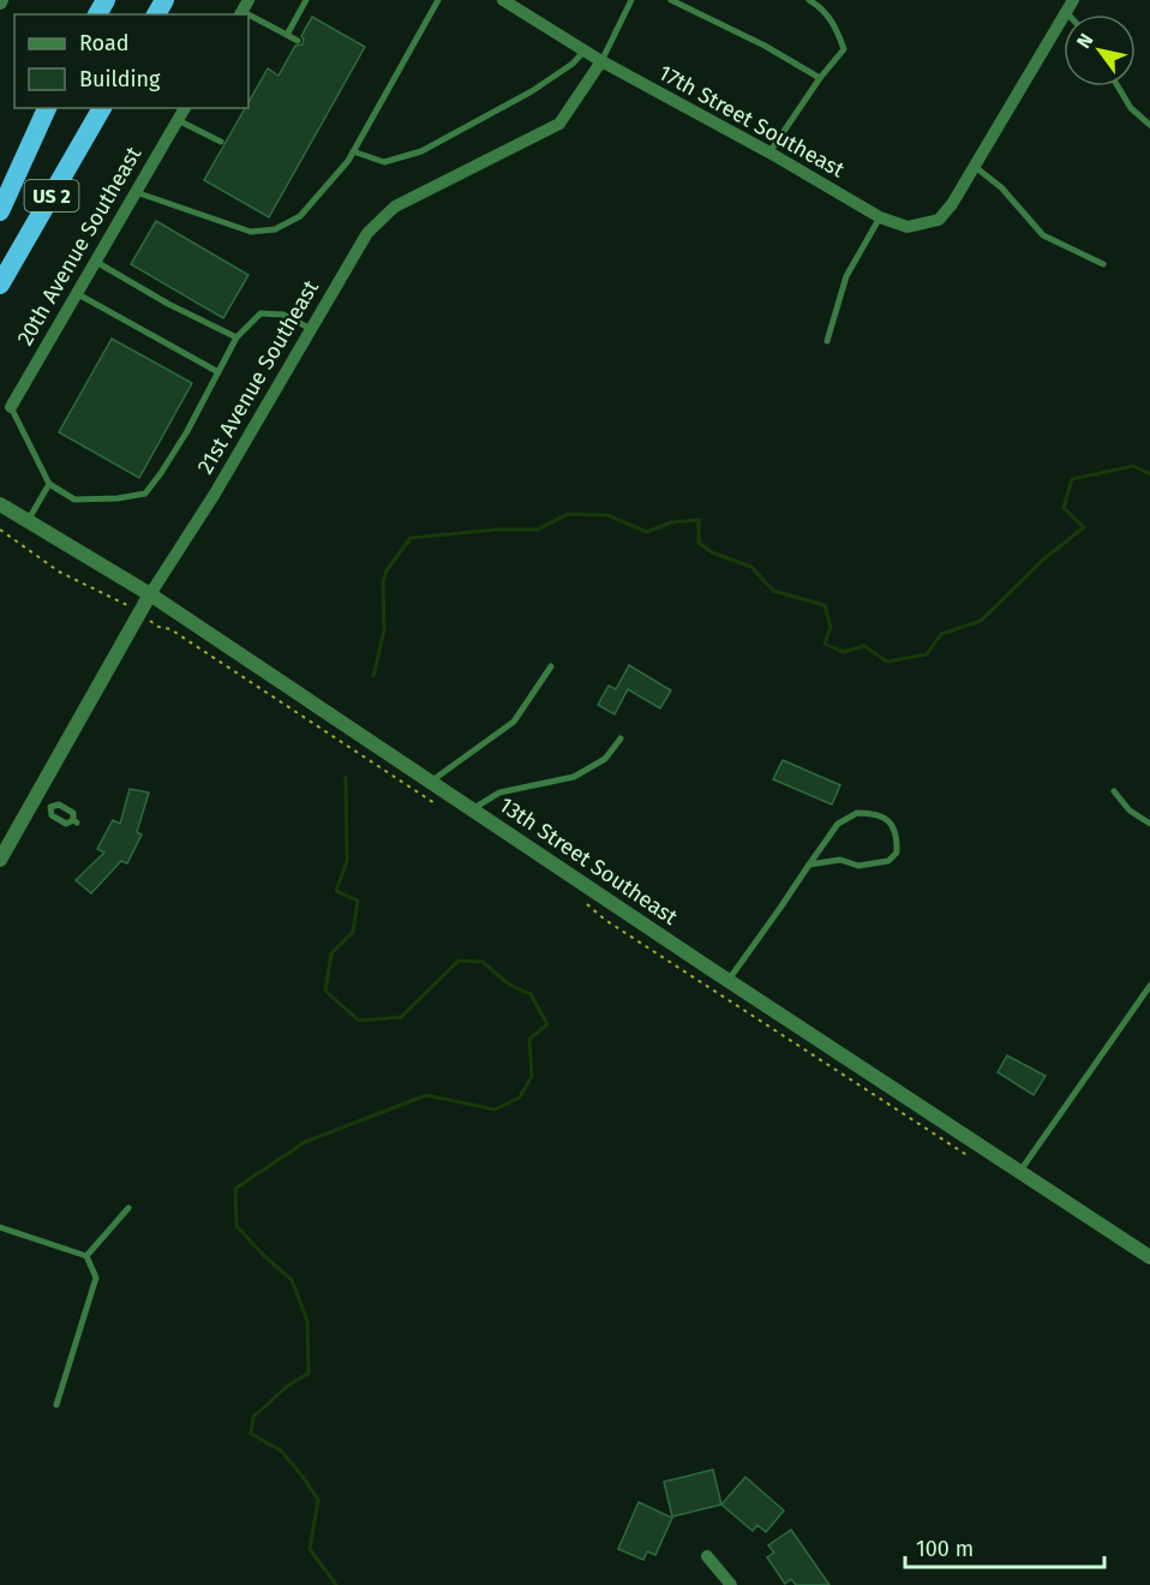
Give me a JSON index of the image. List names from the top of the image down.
{
  "streets": {
    "highway": ["US 2"],
    "street": [
      "17th Street Southeast",
      "20th Avenue Southeast",
      "21st Avenue Southeast",
      "13th Street Southeast"
    ]
  },
  "crossings": [
    ["17th Street Southeast", "21st Avenue Southeast"],
    ["21st Avenue Southeast", "13th Street Southeast"]
  ],
  "legend": ["Road", "Building"],
  "scale_bar": "100 m",
  "north": "top left"
}
